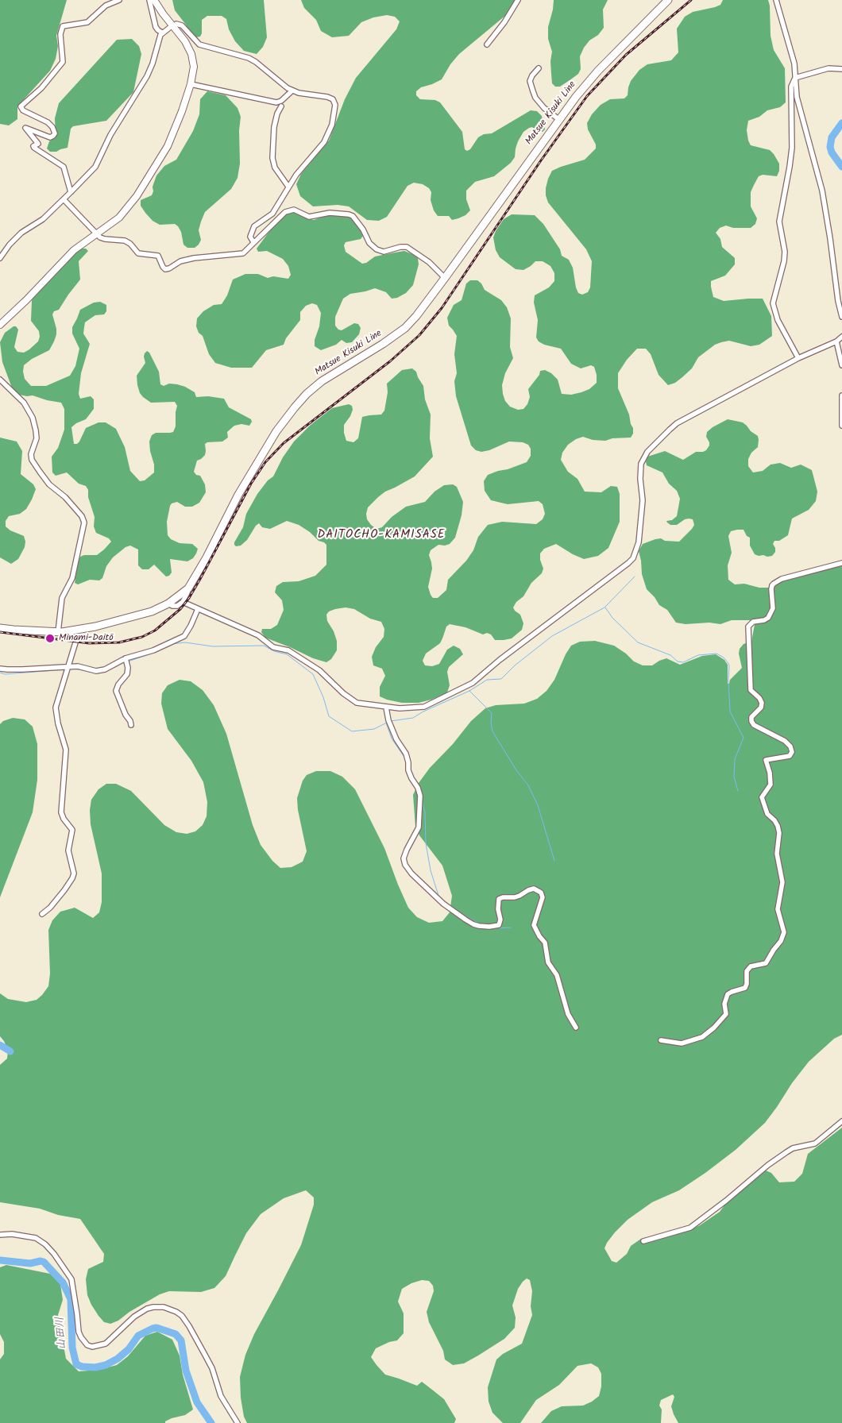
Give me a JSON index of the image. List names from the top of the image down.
{
  "streets": {
    "main road": ["Matsue Kisuki Line"]
  },
  "districts": ["DAITOCHO-KAMISASE"],
  "water": ["山田川"],
  "places": ["Minami-Daitō"]
}
